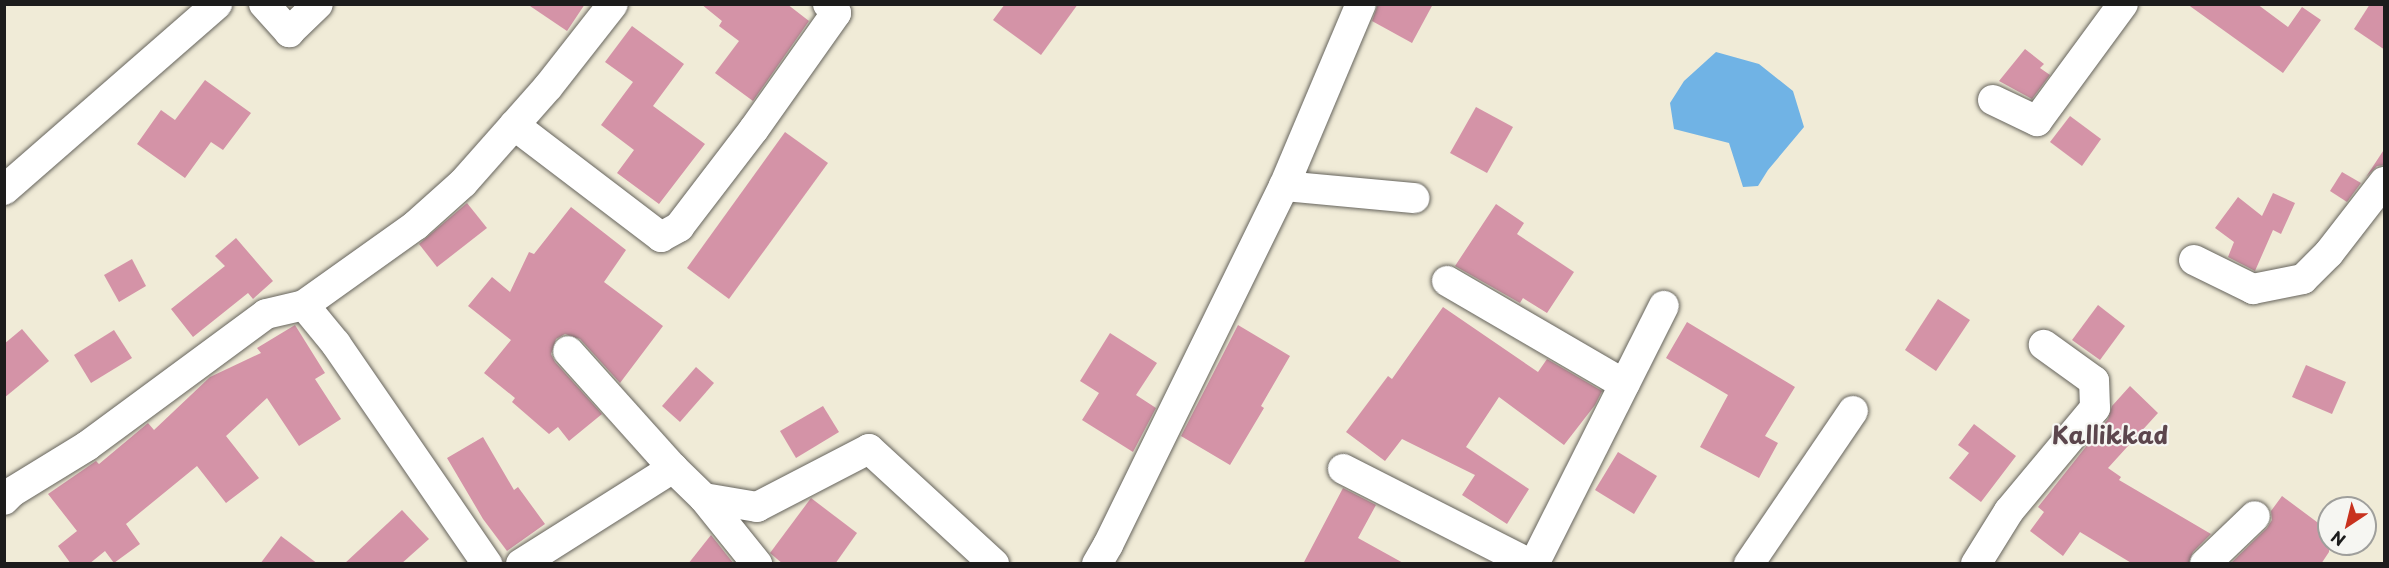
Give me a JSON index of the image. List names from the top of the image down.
{
  "districts": ["Kallikkad"],
  "north": "bottom left"
}
